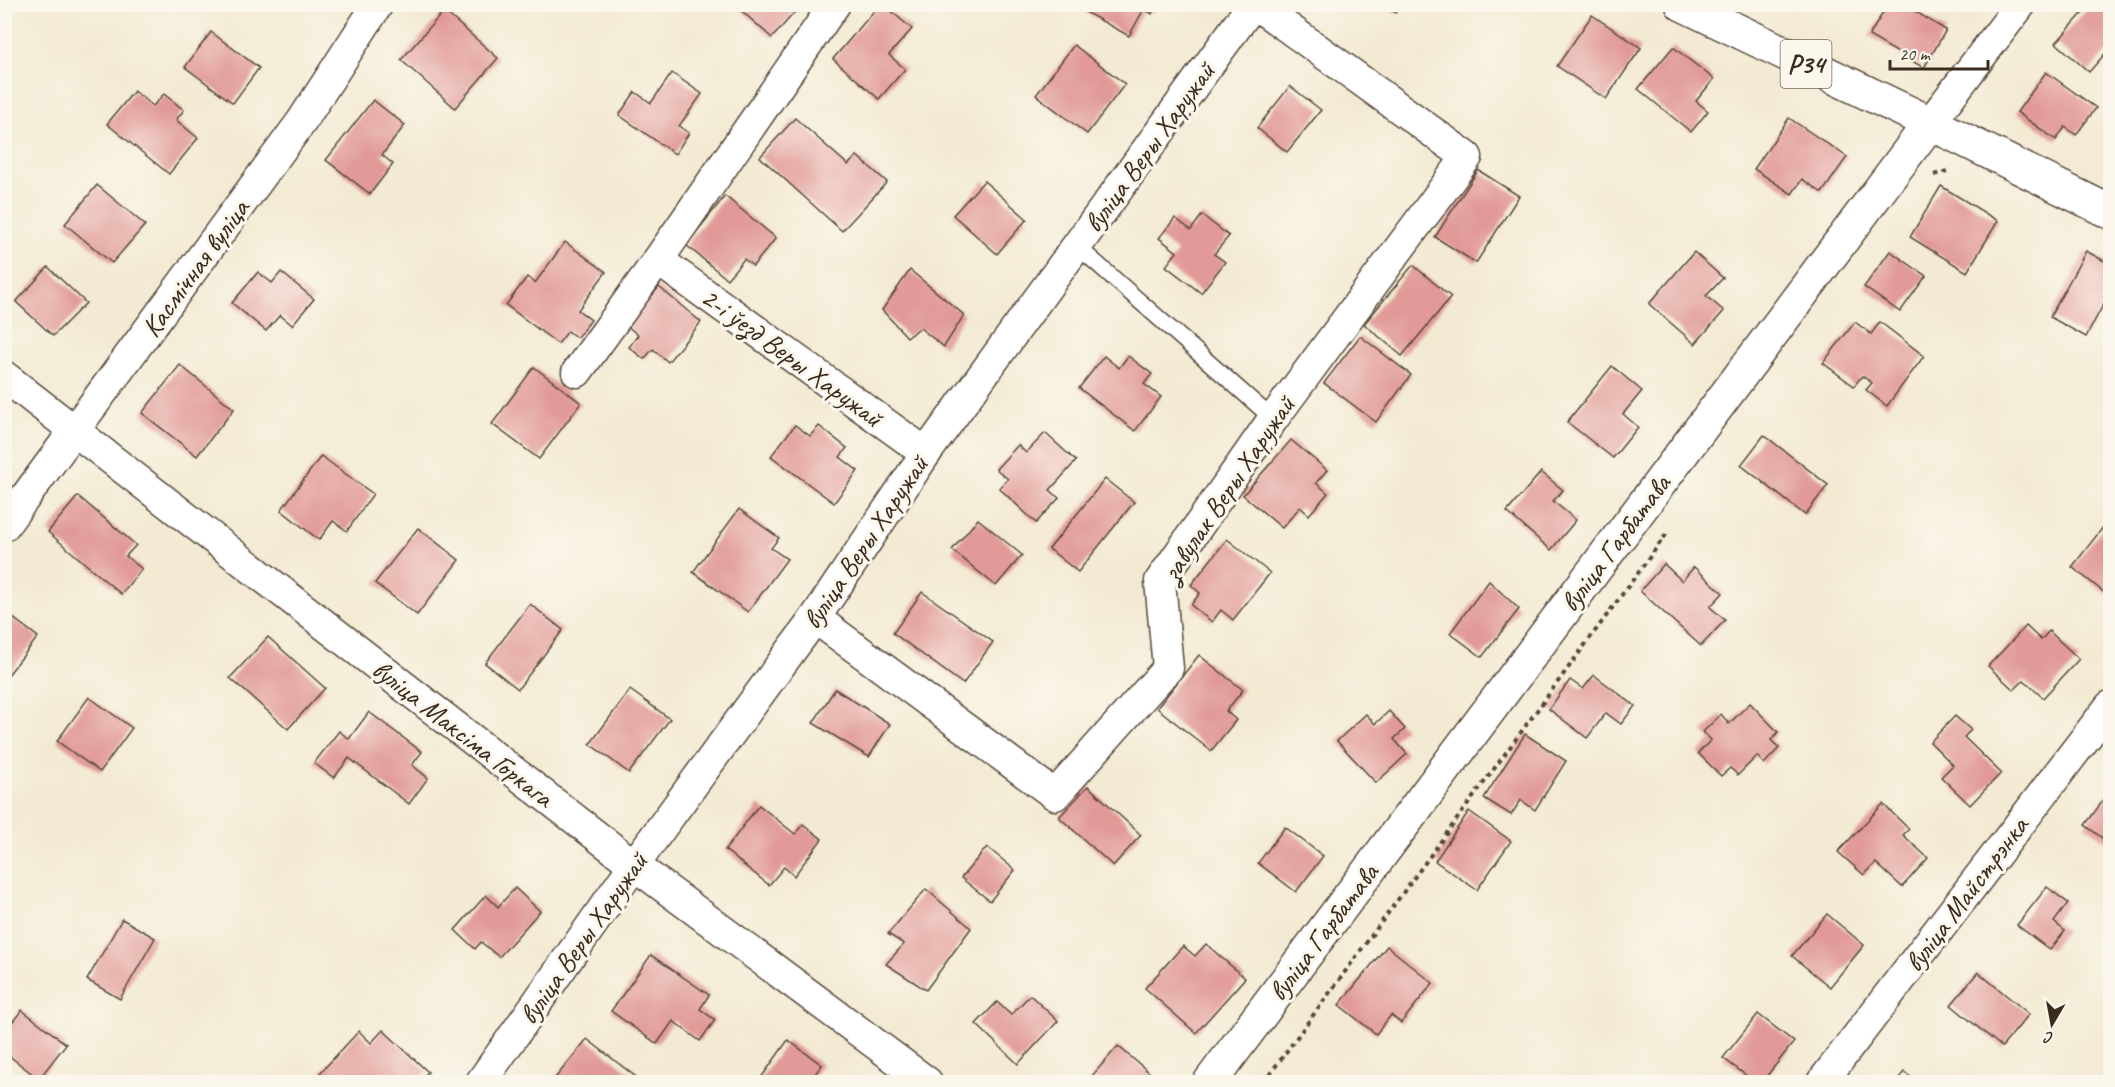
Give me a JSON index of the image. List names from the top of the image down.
{
  "streets": {
    "main road": ["Р34", "вуліца Гарбатава"],
    "street": [
      "вуліца Веры Харужай",
      "Касмічная вуліца",
      "2-і ўезд Веры Харужай",
      "завулак Веры Харужай",
      "вуліца Максіма Горкага",
      "вуліца Майстрэнка"
    ]
  },
  "crossings": [
    ["Р34", "вуліца Гарбатава"],
    ["вуліца Веры Харужай", "2-і ўезд Веры Харужай"],
    ["вуліца Веры Харужай", "завулак Веры Харужай"],
    ["вуліца Веры Харужай", "вуліца Максіма Горкага"],
    ["Касмічная вуліца", "вуліца Максіма Горкага"]
  ],
  "scale_bar": "20 m",
  "north": "bottom"
}
